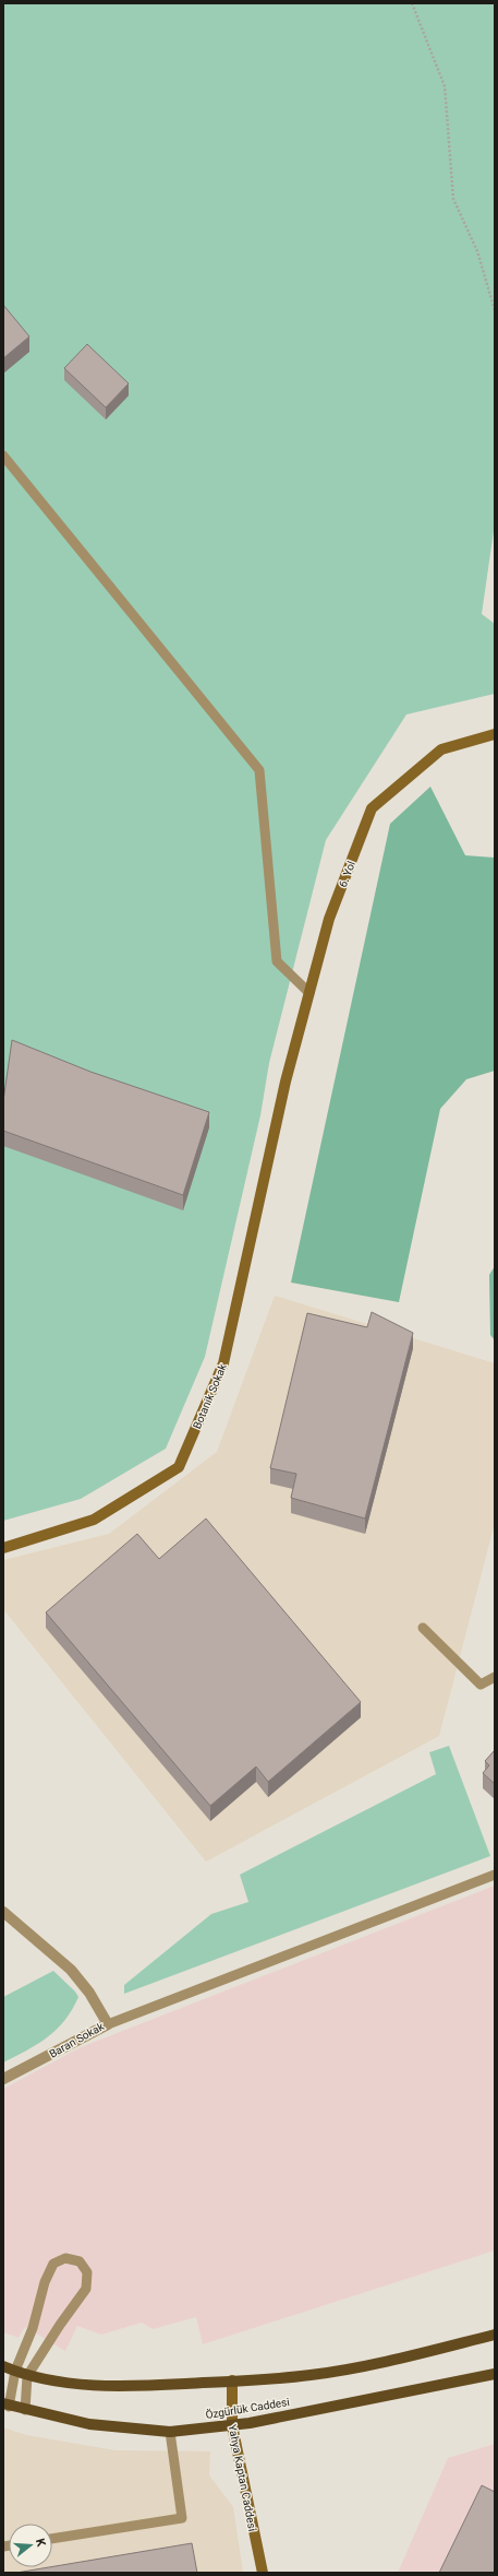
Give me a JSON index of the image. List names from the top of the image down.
{
  "streets": {
    "main road": [
      "6. Yol",
      "Botanik Sokak",
      "Özgürlük Caddesi",
      "Yahya Kaptan Caddesi"
    ],
    "street": ["Baran Sokak"]
  },
  "crossings": [
    ["6. Yol", "Botanik Sokak"],
    ["Özgürlük Caddesi", "Yahya Kaptan Caddesi"]
  ],
  "north": "right"
}
